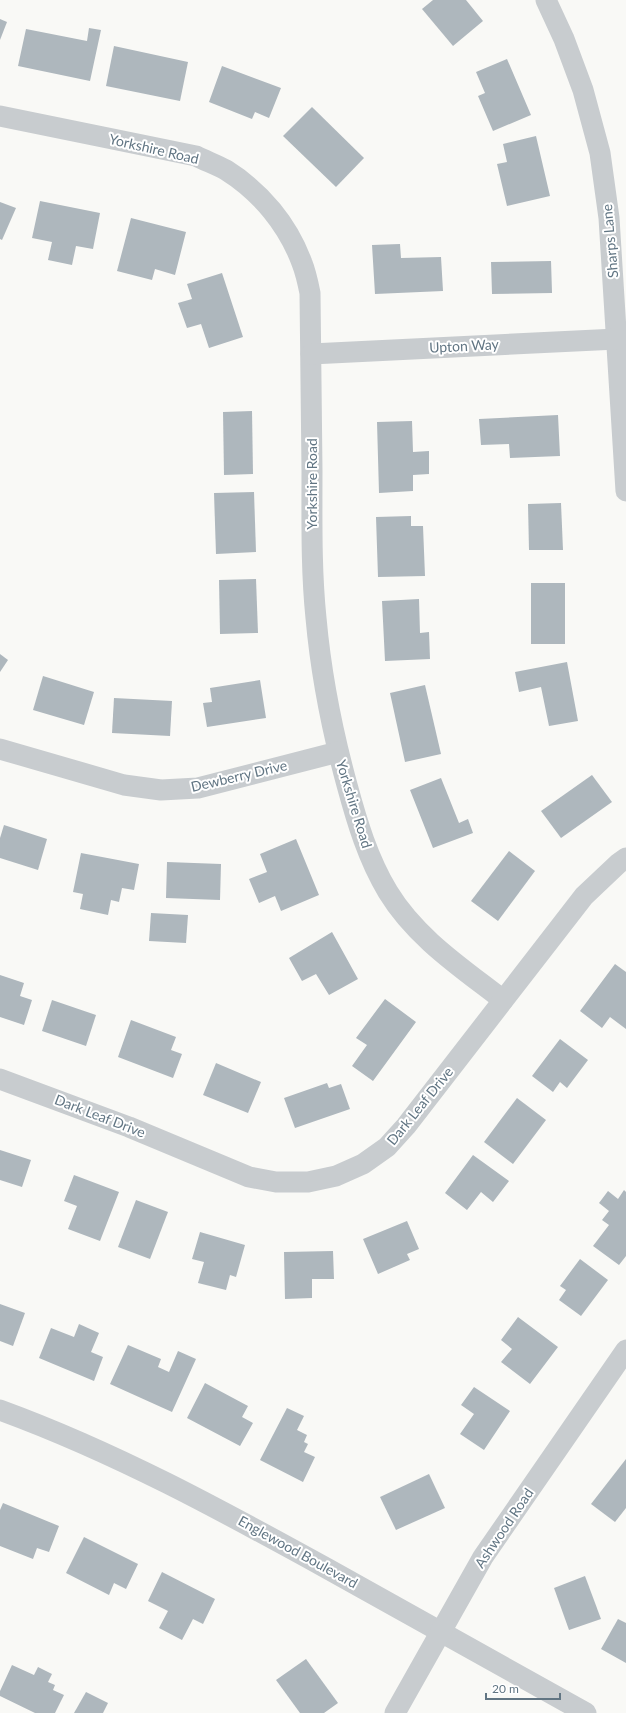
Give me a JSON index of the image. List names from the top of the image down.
{
  "streets": {
    "street": [
      "Yorkshire Road",
      "Sharps Lane",
      "Upton Way",
      "Dewberry Drive",
      "Dark Leaf Drive",
      "Ashwood Road",
      "Englewood Boulevard"
    ]
  },
  "crossings": [
    ["Yorkshire Road", "Upton Way"],
    ["Yorkshire Road", "Dewberry Drive"],
    ["Yorkshire Road", "Dark Leaf Drive"],
    ["Sharps Lane", "Upton Way"],
    ["Ashwood Road", "Englewood Boulevard"]
  ],
  "scale_bar": "20 m"
}
